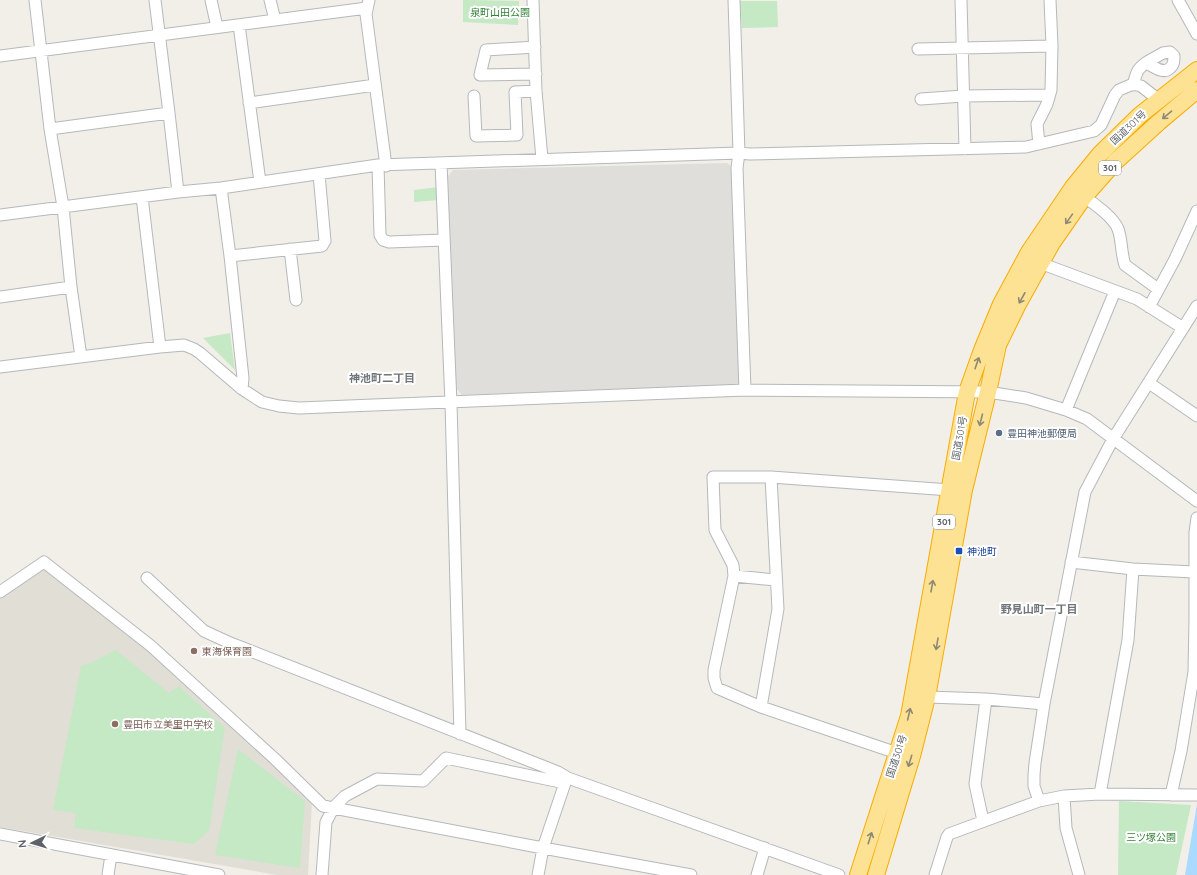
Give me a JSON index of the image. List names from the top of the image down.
{
  "streets": {
    "highway": ["国道301号", "301"]
  },
  "districts": ["神池町二丁目", "野見山町一丁目"],
  "parks": ["泉町山田公園", "三ツ塚公園"],
  "places": {
    "other": ["豊田神池郵便局", "東海保育園", "豊田市立美里中学校"],
    "transit": ["神池町"]
  },
  "north": "left"
}
